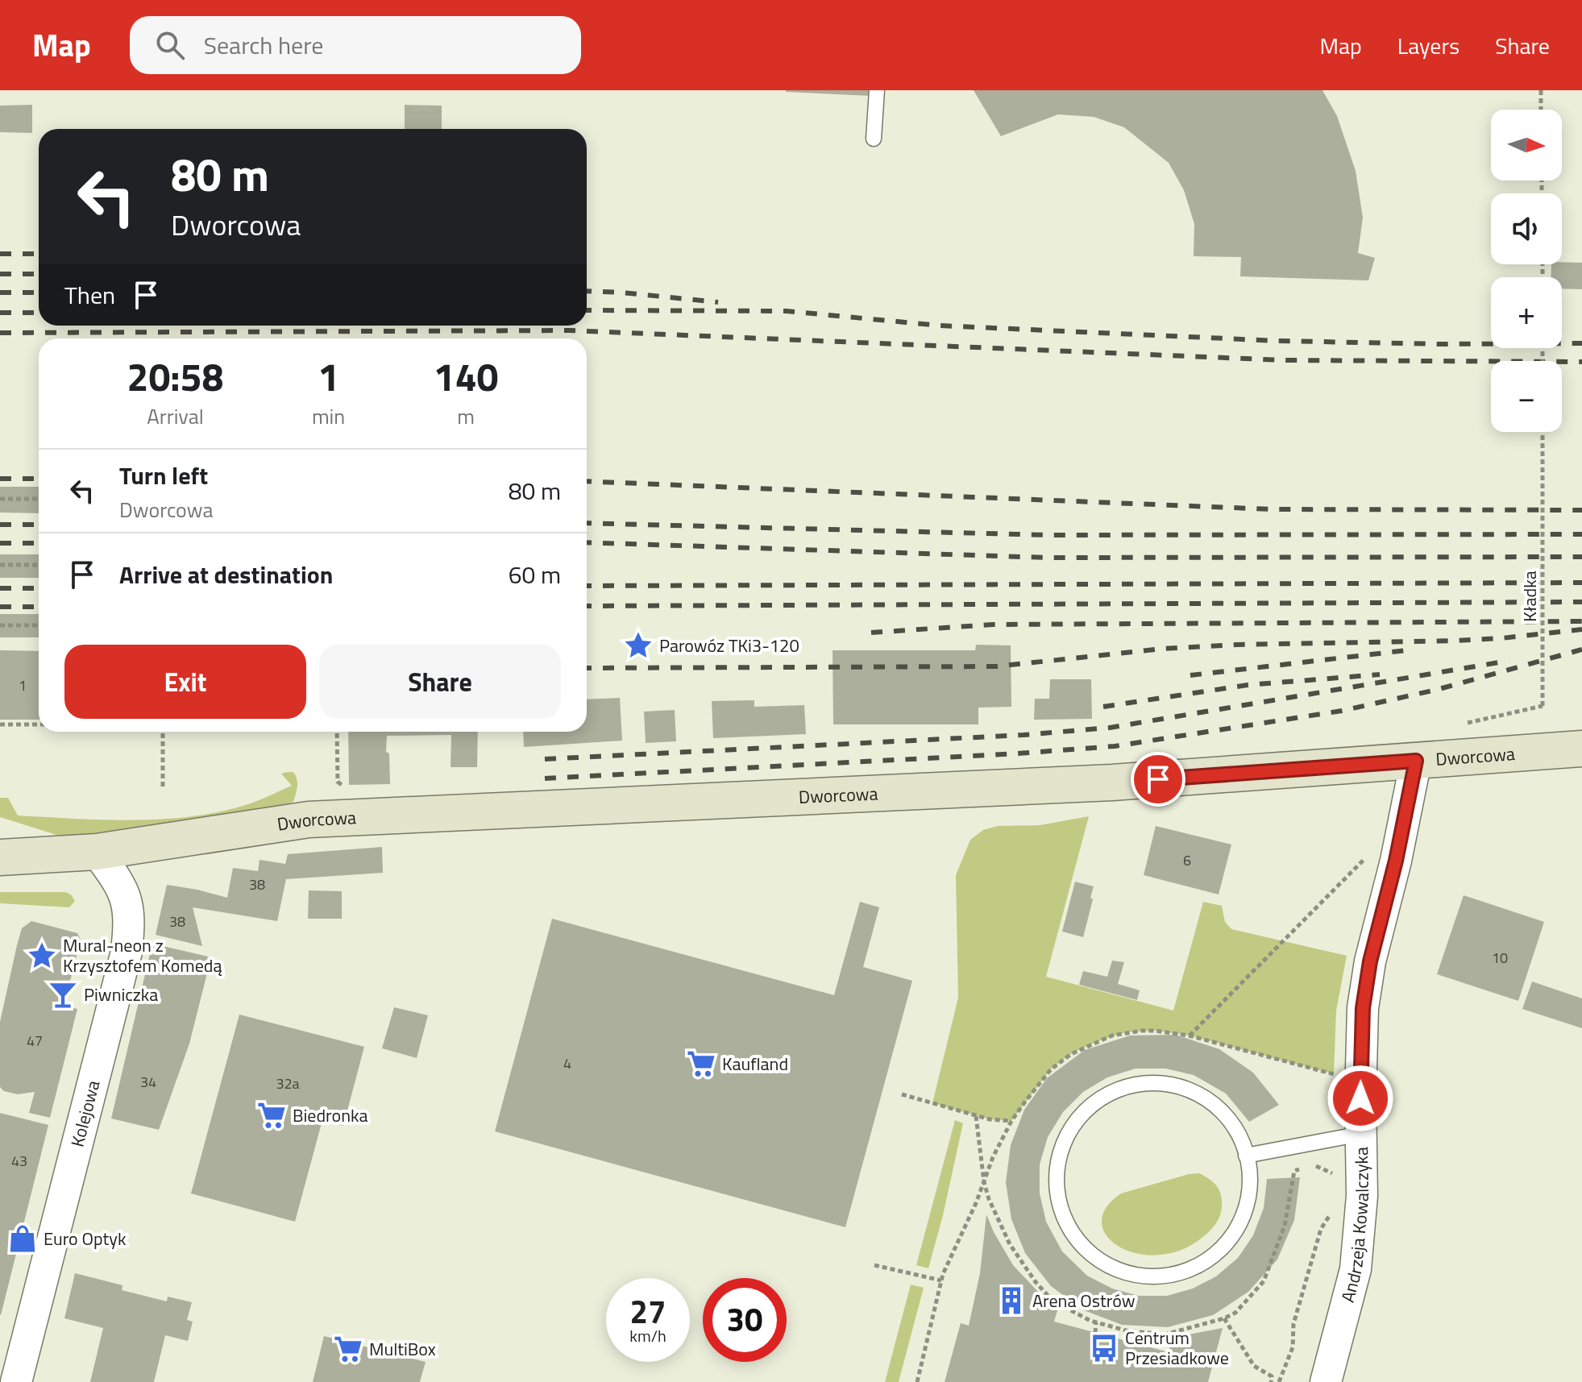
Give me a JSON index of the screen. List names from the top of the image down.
{
  "streets": {
    "main road": ["Dworcowa"],
    "street": ["Kolejowa", "Andrzeja Kowalczyka"],
    "path": ["Kładka"]
  },
  "crossings": [
    ["Dworcowa", "Kolejowa"],
    ["Dworcowa", "Andrzeja Kowalczyka"]
  ],
  "places": {
    "place": ["Parowóz TKi3-120", "Mural-neon z Krzysztofem Komedą"],
    "bar": ["Piwniczka"],
    "supermarket": ["Kaufland", "Biedronka", "MultiBox"],
    "shop": ["Euro Optyk"],
    "building": ["Arena Ostrów"],
    "bus stop": ["Centrum Przesiadkowe"]
  },
  "house_numbers": [
    "1",
    "6",
    "38",
    "38",
    "10",
    "47",
    "4",
    "34",
    "32a",
    "43"
  ],
  "north": "right",
  "page": {
    "header": "Map",
    "search": "Search here",
    "nav": ["Map", "Layers", "Share"],
    "map_buttons": ["+", "−"],
    "turn": ["80 m", "Dworcowa"],
    "then": "Then",
    "eta": [
      "20:58",
      "Arrival",
      "1",
      "min",
      "140",
      "m"
    ],
    "list": [
      {
        "name": "Turn left",
        "note": "Dworcowa",
        "value": "80 m"
      },
      {
        "name": "Arrive at destination",
        "value": "60 m"
      }
    ],
    "buttons": ["Exit", "Share"],
    "speed": "27 km/h",
    "limit": "30"
  }
}
